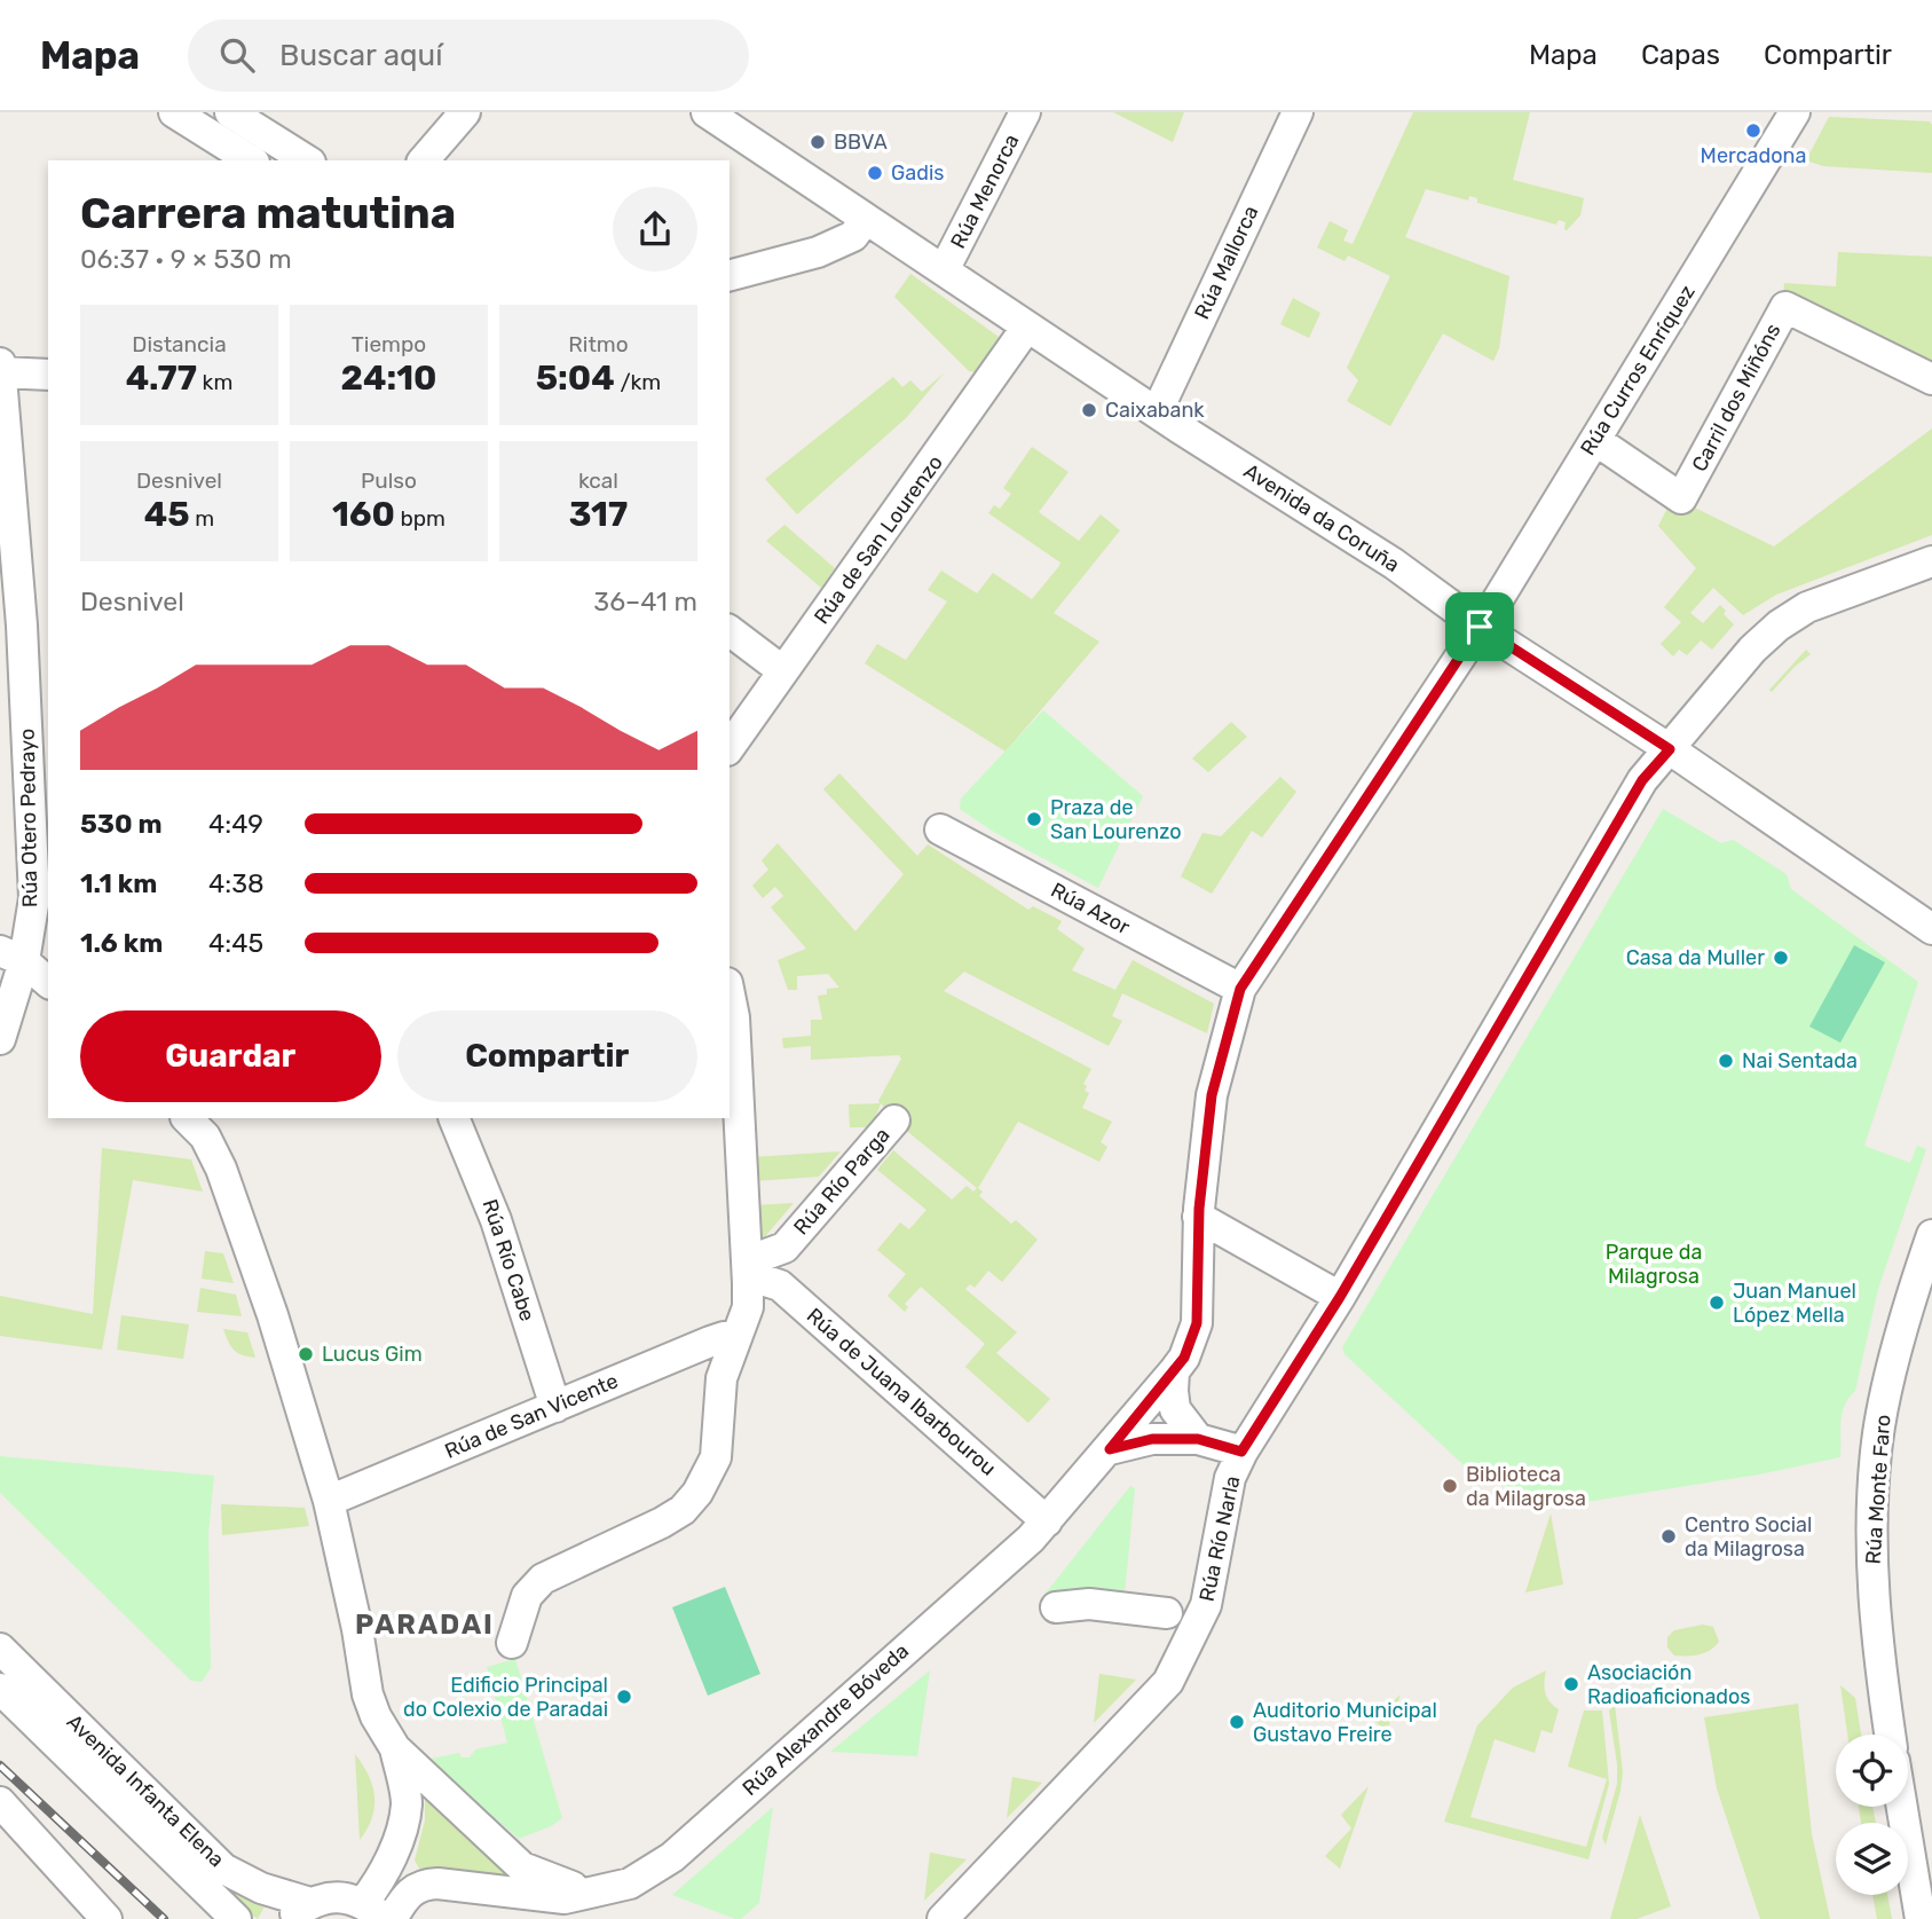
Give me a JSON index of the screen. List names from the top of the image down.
{
  "streets": {
    "street": [
      "Rúa Menorca",
      "Rúa Mallorca",
      "Rúa Curros Enríquez",
      "Carril dos Miñóns",
      "Avenida da Coruña",
      "Rúa de San Lourenzo",
      "Rúa Otero Pedrayo",
      "Rúa Azor",
      "Rúa Río Parga",
      "Rúa Río Cabe",
      "Rúa de Juana Ibarbourou",
      "Rúa de San Vicente",
      "Rúa Monte Faro",
      "Rúa Río Narla",
      "Rúa Alexandre Bóveda",
      "Avenida Infanta Elena"
    ]
  },
  "crossings": [
    ["Rúa Menorca", "Avenida da Coruña"],
    ["Rúa Mallorca", "Avenida da Coruña"],
    ["Rúa Curros Enríquez", "Carril dos Miñóns"],
    ["Rúa Curros Enríquez", "Avenida da Coruña"],
    ["Rúa Curros Enríquez", "Rúa Azor"],
    ["Rúa Curros Enríquez", "Rúa Alexandre Bóveda"],
    ["Avenida da Coruña", "Rúa de San Lourenzo"],
    ["Avenida da Coruña", "Rúa Río Narla"],
    ["Rúa Azor", "Rúa Alexandre Bóveda"],
    ["Rúa Río Parga", "Rúa de Juana Ibarbourou"],
    ["Rúa Río Cabe", "Rúa de San Vicente"],
    ["Rúa de Juana Ibarbourou", "Rúa Alexandre Bóveda"]
  ],
  "districts": ["PARADAI"],
  "parks": ["Parque da Milagrosa"],
  "places": [
    "Mercadona",
    "BBVA",
    "Gadis",
    "Caixabank",
    "Praza de San Lourenzo",
    "Casa da Muller",
    "Nai Sentada",
    "Juan Manuel López Mella",
    "Lucus Gim",
    "Biblioteca da Milagrosa",
    "Centro Social da Milagrosa",
    "Asociación Radioaficionados",
    "Edificio Principal do Colexio de Paradai",
    "Auditorio Municipal Gustavo Freire"
  ],
  "page": {
    "header": "Mapa",
    "search": "Buscar aquí",
    "nav": ["Mapa", "Capas", "Compartir"],
    "heading": ["Carrera matutina", "06:37 · 9 × 530 m"],
    "stats": [
      ["Distancia", "4.77 km"],
      ["Tiempo", "24:10"],
      ["Ritmo", "5:04 /km"],
      ["Desnivel", "45 m"],
      ["Pulso", "160 bpm"],
      ["kcal", "317"]
    ],
    "chart": ["Desnivel", "36–41 m"],
    "list": [
      {
        "name": "530 m",
        "note": "4:49"
      },
      {
        "name": "1.1 km",
        "note": "4:38"
      },
      {
        "name": "1.6 km",
        "note": "4:45"
      }
    ],
    "buttons": ["Guardar", "Compartir"]
  }
}
